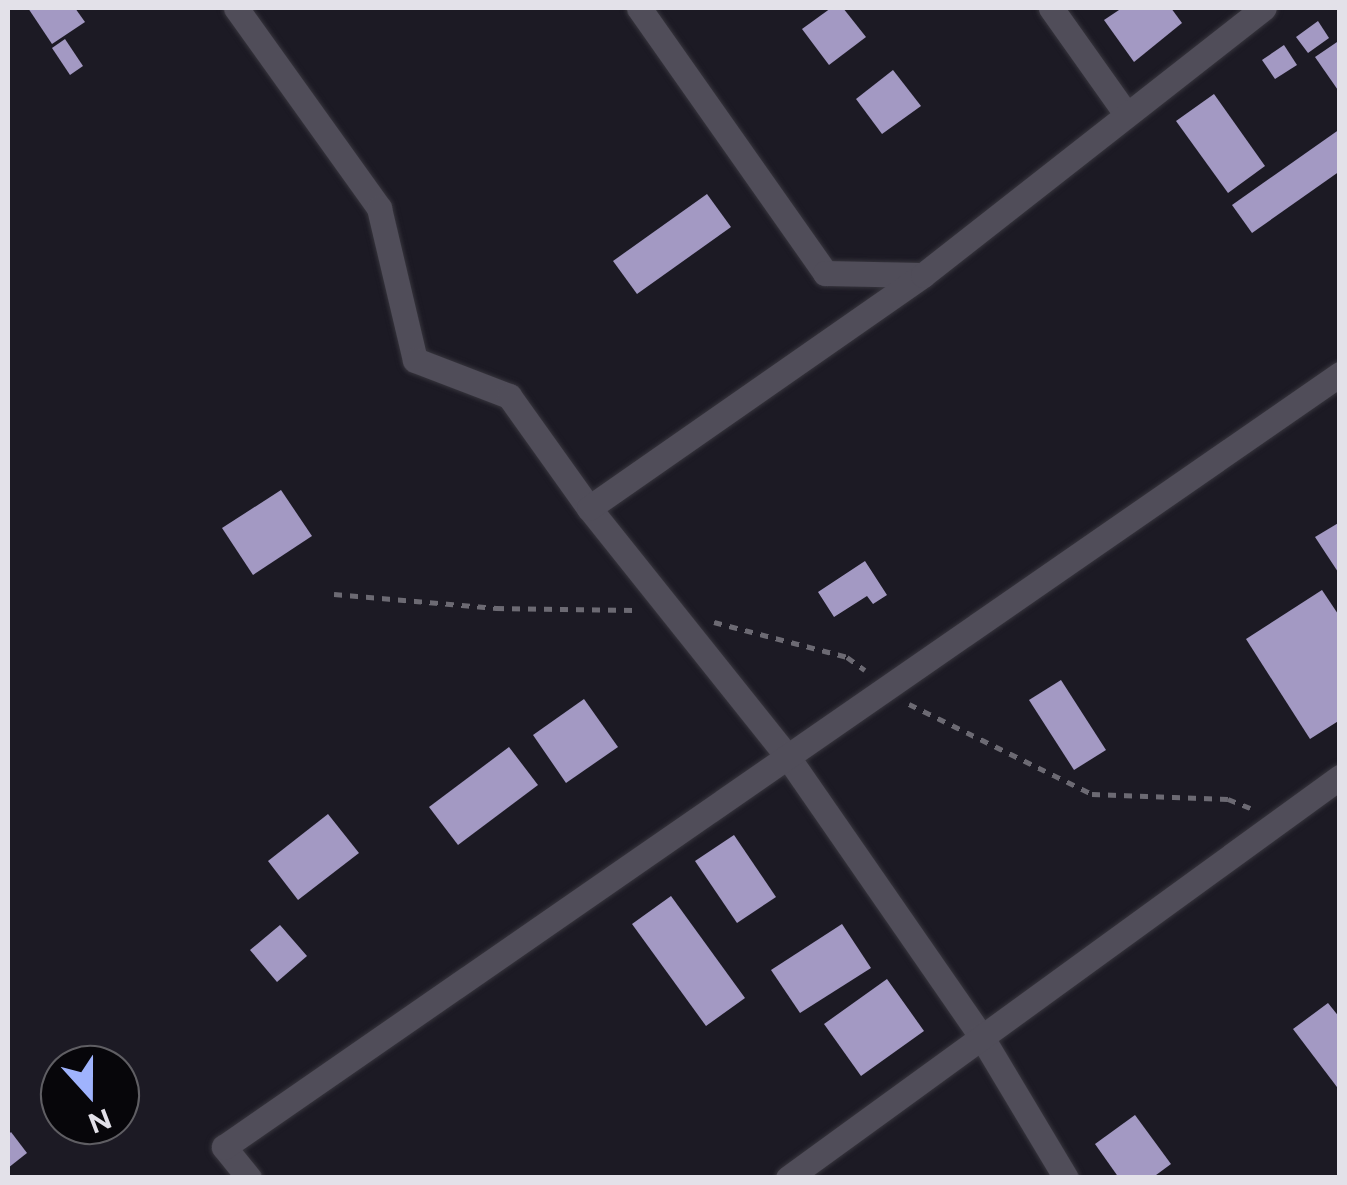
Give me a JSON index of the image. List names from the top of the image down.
{
  "north": "bottom"
}
